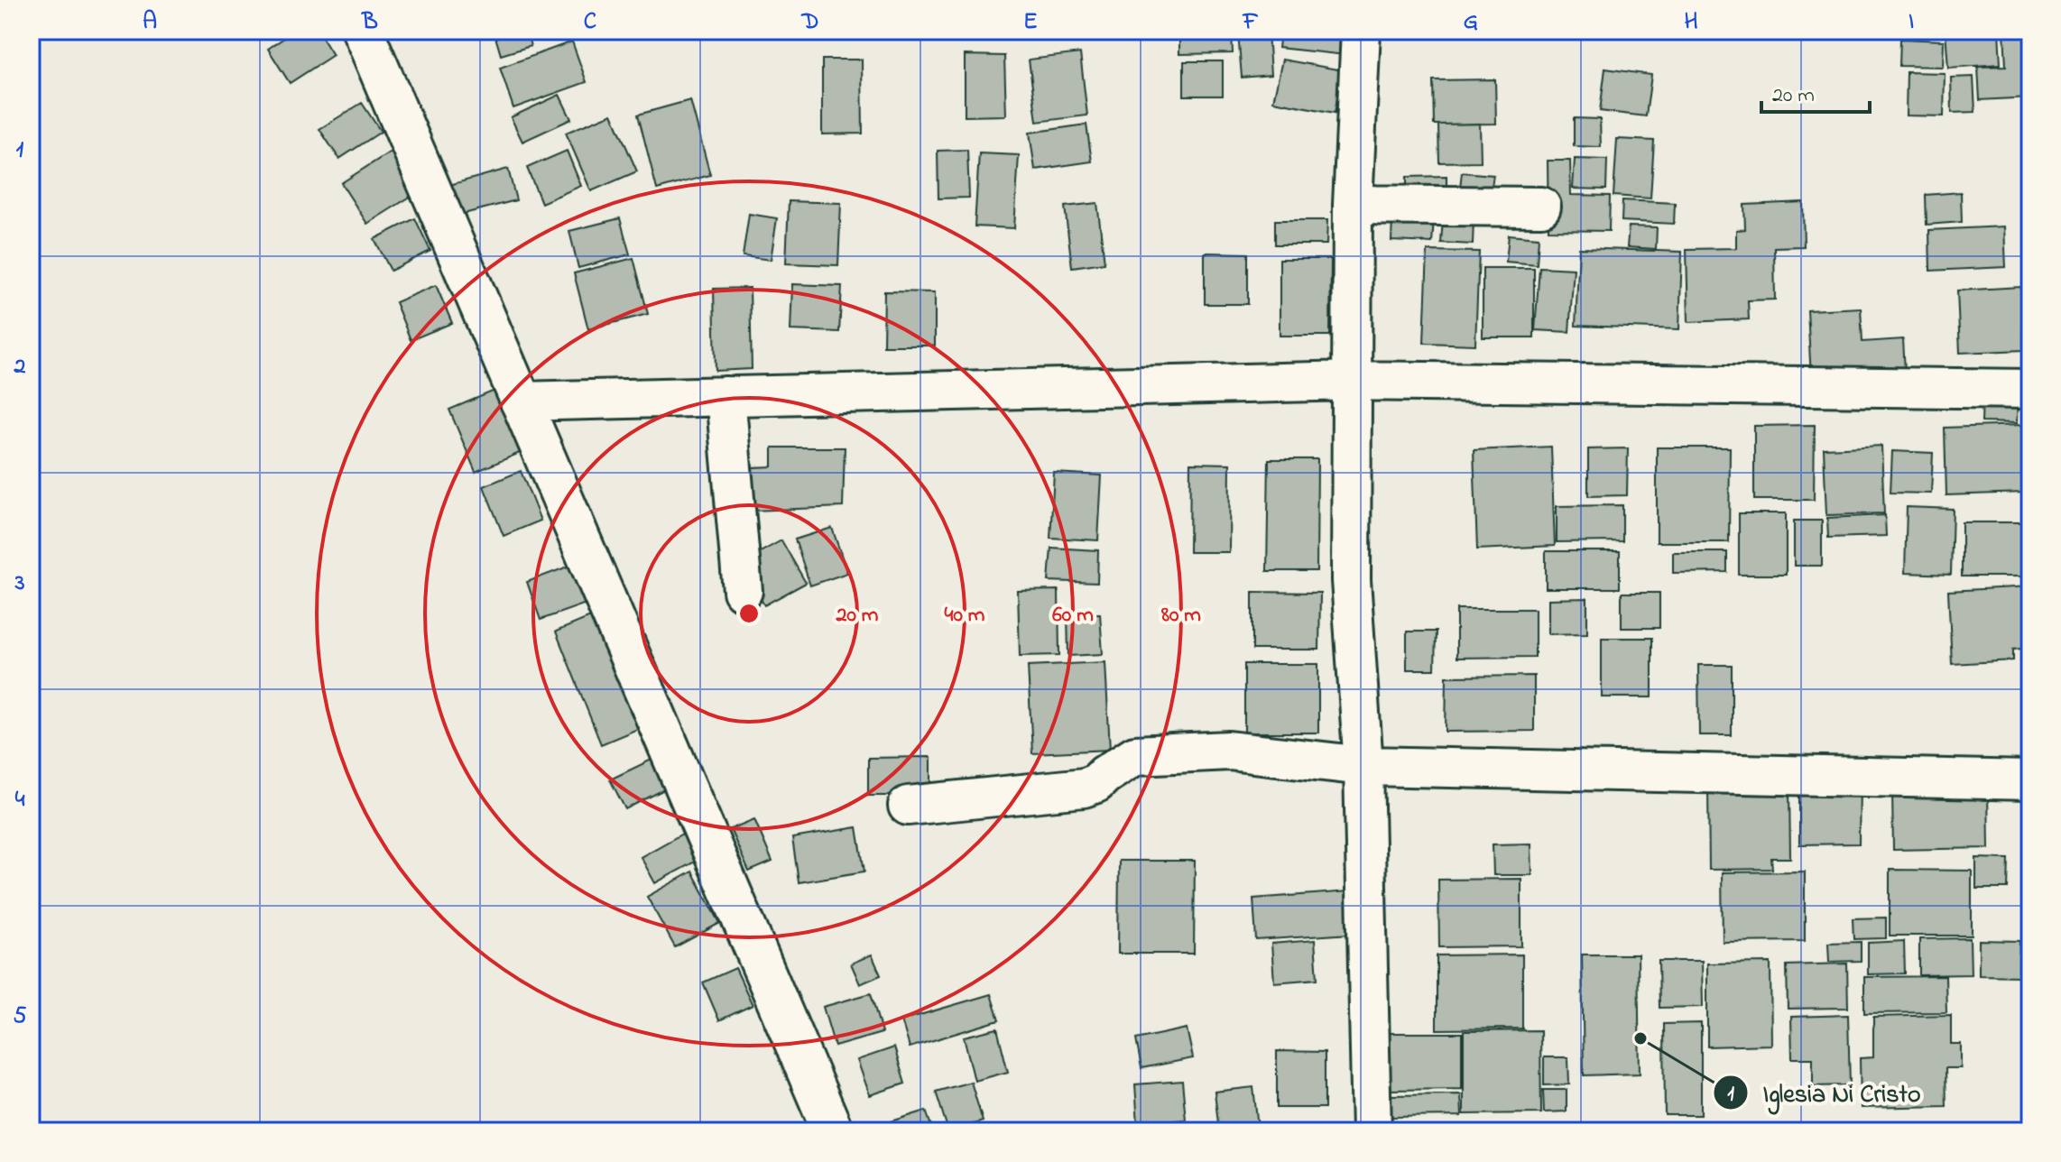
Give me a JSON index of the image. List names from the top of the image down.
{
  "places": ["Iglesia Ni Cristo"],
  "scale_bar": "20 m",
  "grid": {
    "columns": [
      "A",
      "B",
      "C",
      "D",
      "E",
      "F",
      "G",
      "H",
      "I"
    ],
    "rows": [
      "1",
      "2",
      "3",
      "4",
      "5"
    ]
  },
  "rings": [
    "20 m",
    "40 m",
    "60 m",
    "80 m"
  ]
}
